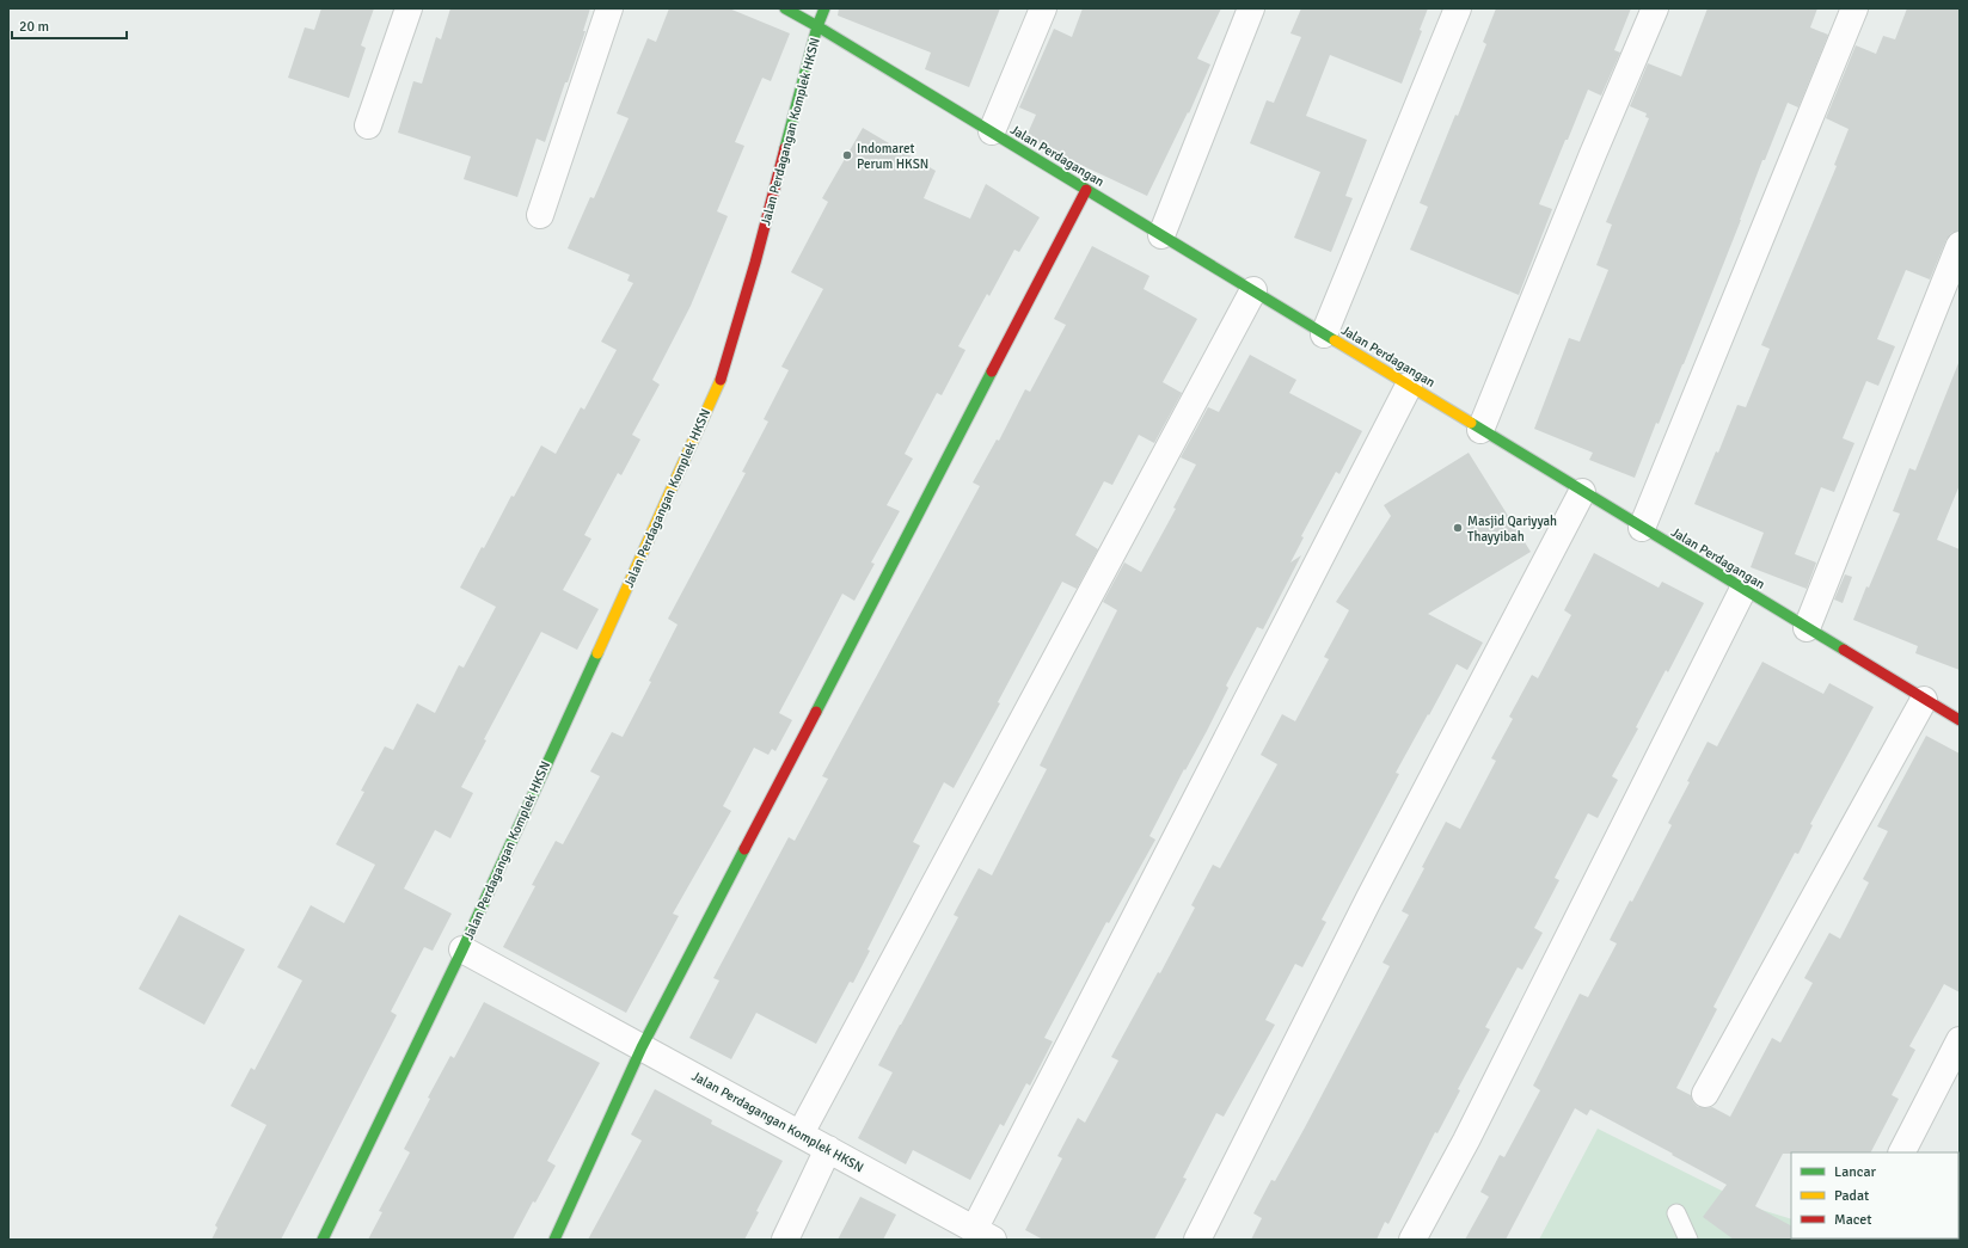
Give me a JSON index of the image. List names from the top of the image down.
{
  "streets": {
    "street": ["Jalan Perdagangan Komplek HKSN", "Jalan Perdagangan"]
  },
  "crossings": [
    ["Jalan Perdagangan Komplek HKSN", "Jalan Perdagangan"]
  ],
  "places": ["Indomaret Perum HKSN", "Masjid Qariyyah Thayyibah"],
  "legend": ["Lancar", "Padat", "Macet"],
  "scale_bar": "20 m"
}
